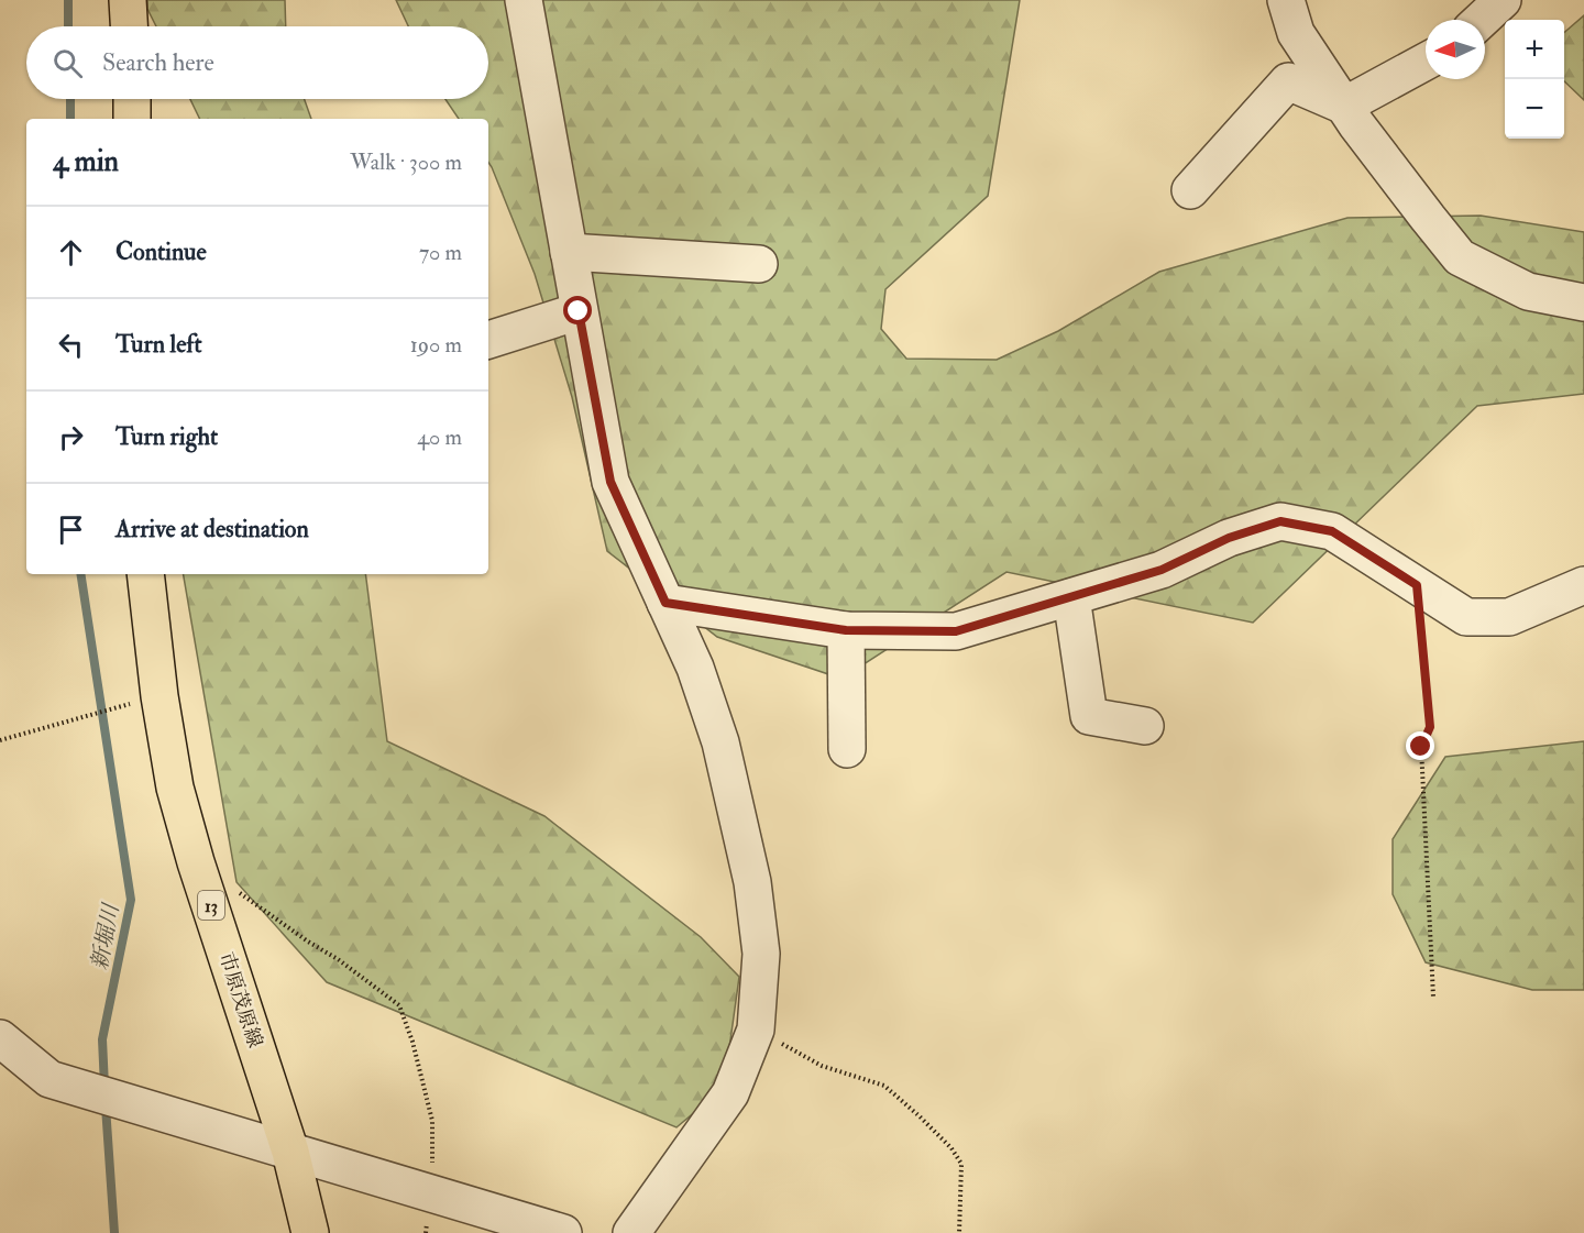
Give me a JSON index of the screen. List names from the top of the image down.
{
  "streets": {
    "main road": ["13", "市原茂原線"]
  },
  "water": ["新堀川"],
  "north": "left",
  "page": {
    "map_buttons": ["+", "−"],
    "search": "Search here",
    "heading": ["4 min", "Walk · 300 m"],
    "list": [
      ["Continue", "70 m"],
      ["Turn left", "190 m"],
      ["Turn right", "40 m"],
      "Arrive at destination"
    ]
  }
}
